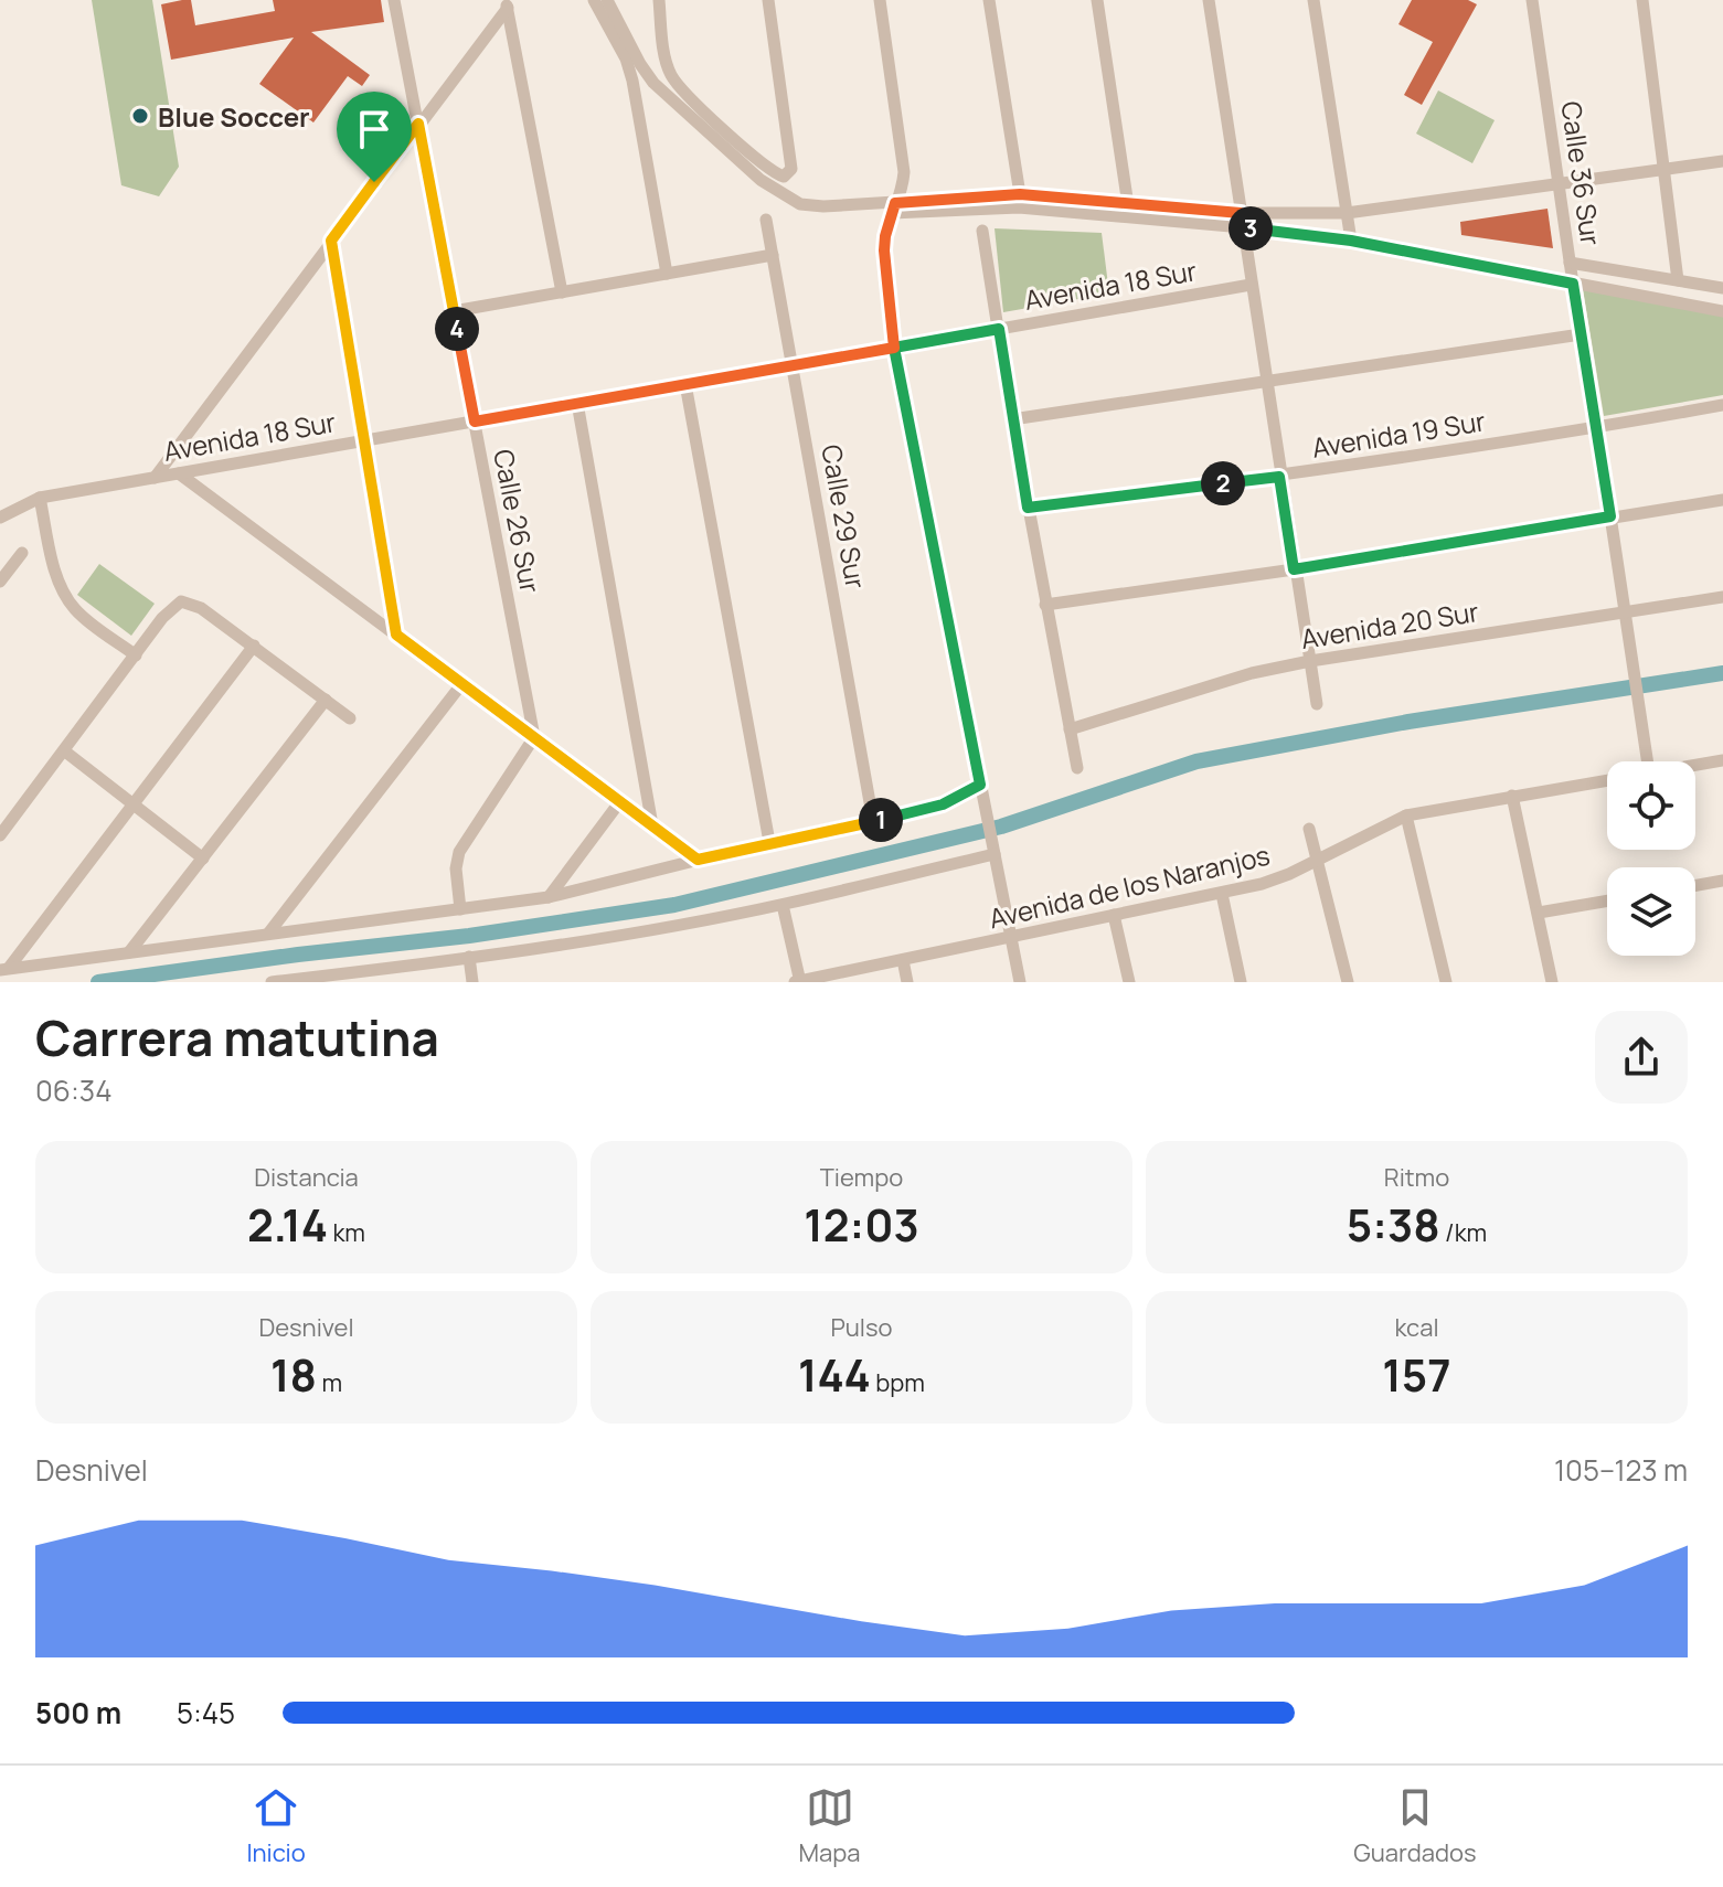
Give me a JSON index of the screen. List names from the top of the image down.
{
  "streets": {
    "street": [
      "Calle 36 Sur",
      "Avenida 18 Sur",
      "Avenida 19 Sur",
      "Calle 29 Sur",
      "Calle 26 Sur",
      "Avenida 20 Sur",
      "Avenida de los Naranjos"
    ]
  },
  "crossings": [
    ["Calle 36 Sur", "Avenida 19 Sur"],
    ["Calle 36 Sur", "Avenida 20 Sur"],
    ["Avenida 18 Sur", "Calle 29 Sur"],
    ["Avenida 18 Sur", "Calle 26 Sur"]
  ],
  "places": ["Blue Soccer"],
  "page": {
    "pins": [
      "3",
      "4",
      "2",
      "1"
    ],
    "heading": ["Carrera matutina", "06:34"],
    "stats": [
      ["Distancia", "2.14 km"],
      ["Tiempo", "12:03"],
      ["Ritmo", "5:38 /km"],
      ["Desnivel", "18 m"],
      ["Pulso", "144 bpm"],
      ["kcal", "157"]
    ],
    "chart": ["Desnivel", "105–123 m"],
    "list": [
      {
        "name": "500 m",
        "note": "5:45"
      }
    ],
    "tabs": ["Inicio", "Mapa", "Guardados"]
  }
}
